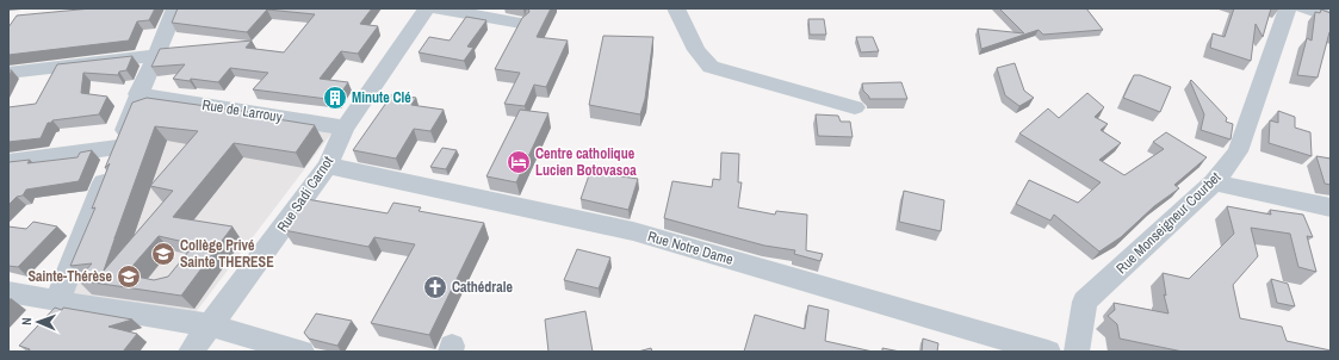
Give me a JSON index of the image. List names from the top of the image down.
{
  "streets": {
    "street": [
      "Rue de Larrouy",
      "Rue Sadi Carnot",
      "Rue Monseigneur Courbet",
      "Rue Notre Dame"
    ]
  },
  "crossings": [
    ["Rue de Larrouy", "Rue Sadi Carnot"],
    ["Rue Sadi Carnot", "Rue Notre Dame"]
  ],
  "places": {
    "building": ["Minute Clé"],
    "hotel": ["Centre catholique Lucien Botovasoa"],
    "school or university": ["Collège Privé Sainte THERESE", "Sainte-Thérèse"],
    "church": ["Cathédrale"]
  },
  "north": "left"
}
